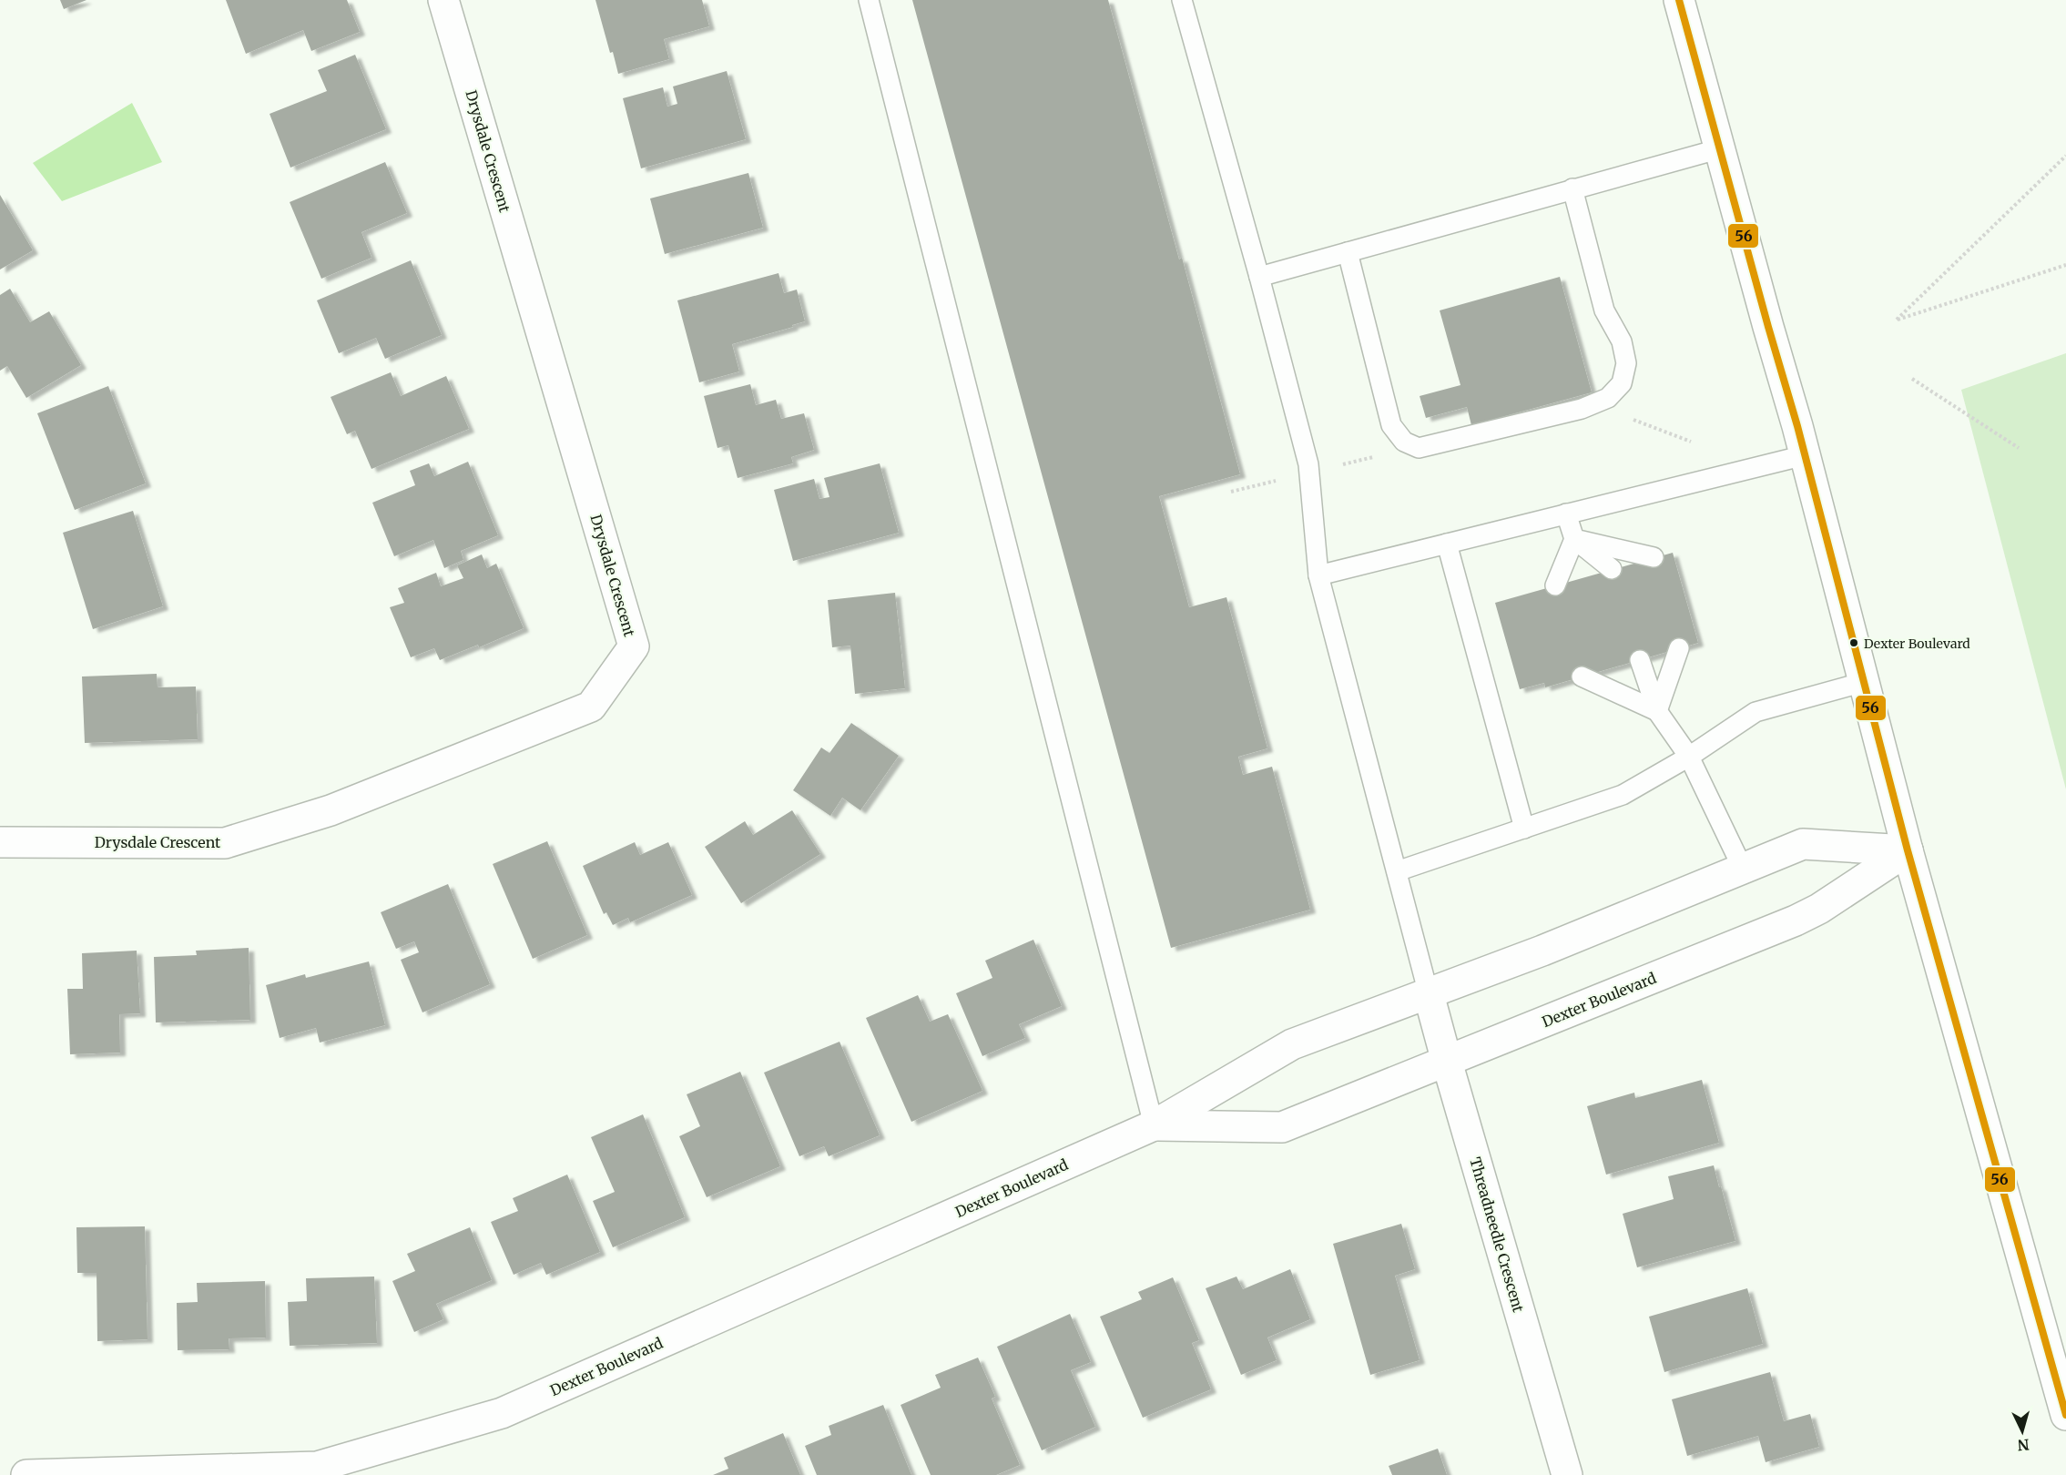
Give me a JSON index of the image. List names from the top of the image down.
{
  "streets": {
    "street": ["Drysdale Crescent", "Dexter Boulevard", "Threadneedle Crescent"]
  },
  "crossings": [
    ["Dexter Boulevard", "Threadneedle Crescent"]
  ],
  "places": ["Dexter Boulevard"],
  "lines": ["transit line 56"],
  "north": "bottom"
}
